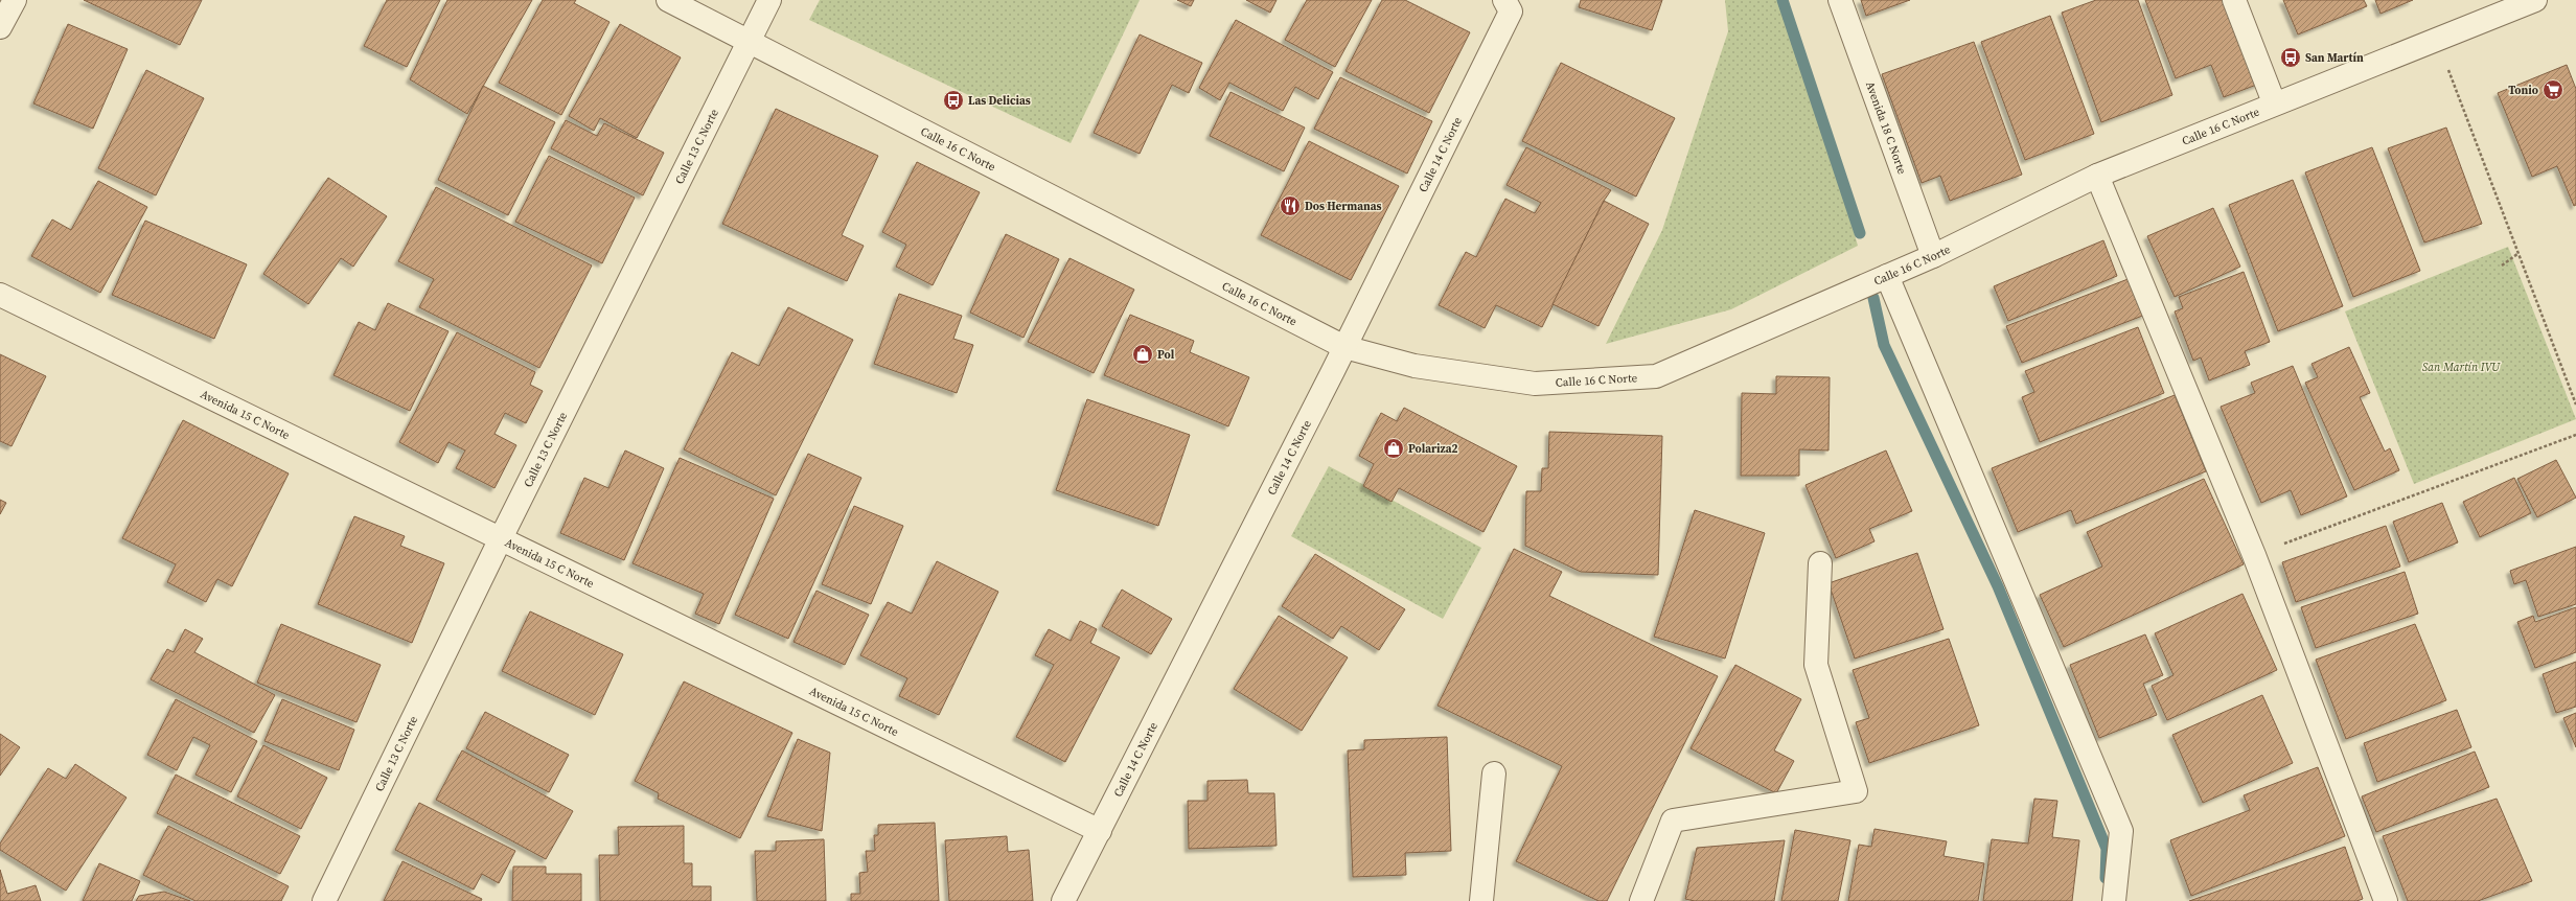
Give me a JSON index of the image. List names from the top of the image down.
{
  "streets": {
    "street": [
      "Calle 16 C Norte",
      "Avenida 18 C Norte",
      "Calle 13 C Norte",
      "Calle 14 C Norte",
      "Avenida 15 C Norte"
    ]
  },
  "crossings": [
    ["Calle 16 C Norte", "Avenida 18 C Norte"],
    ["Calle 16 C Norte", "Calle 13 C Norte"],
    ["Calle 16 C Norte", "Calle 14 C Norte"],
    ["Calle 13 C Norte", "Avenida 15 C Norte"],
    ["Calle 14 C Norte", "Avenida 15 C Norte"]
  ],
  "parks": ["San Martín IVU"],
  "places": {
    "bus stop": ["San Martín", "Las Delicias"],
    "supermarket": ["Tonio"],
    "restaurant": ["Dos Hermanas"],
    "shop": ["Pol", "Polariza2"]
  }
}
